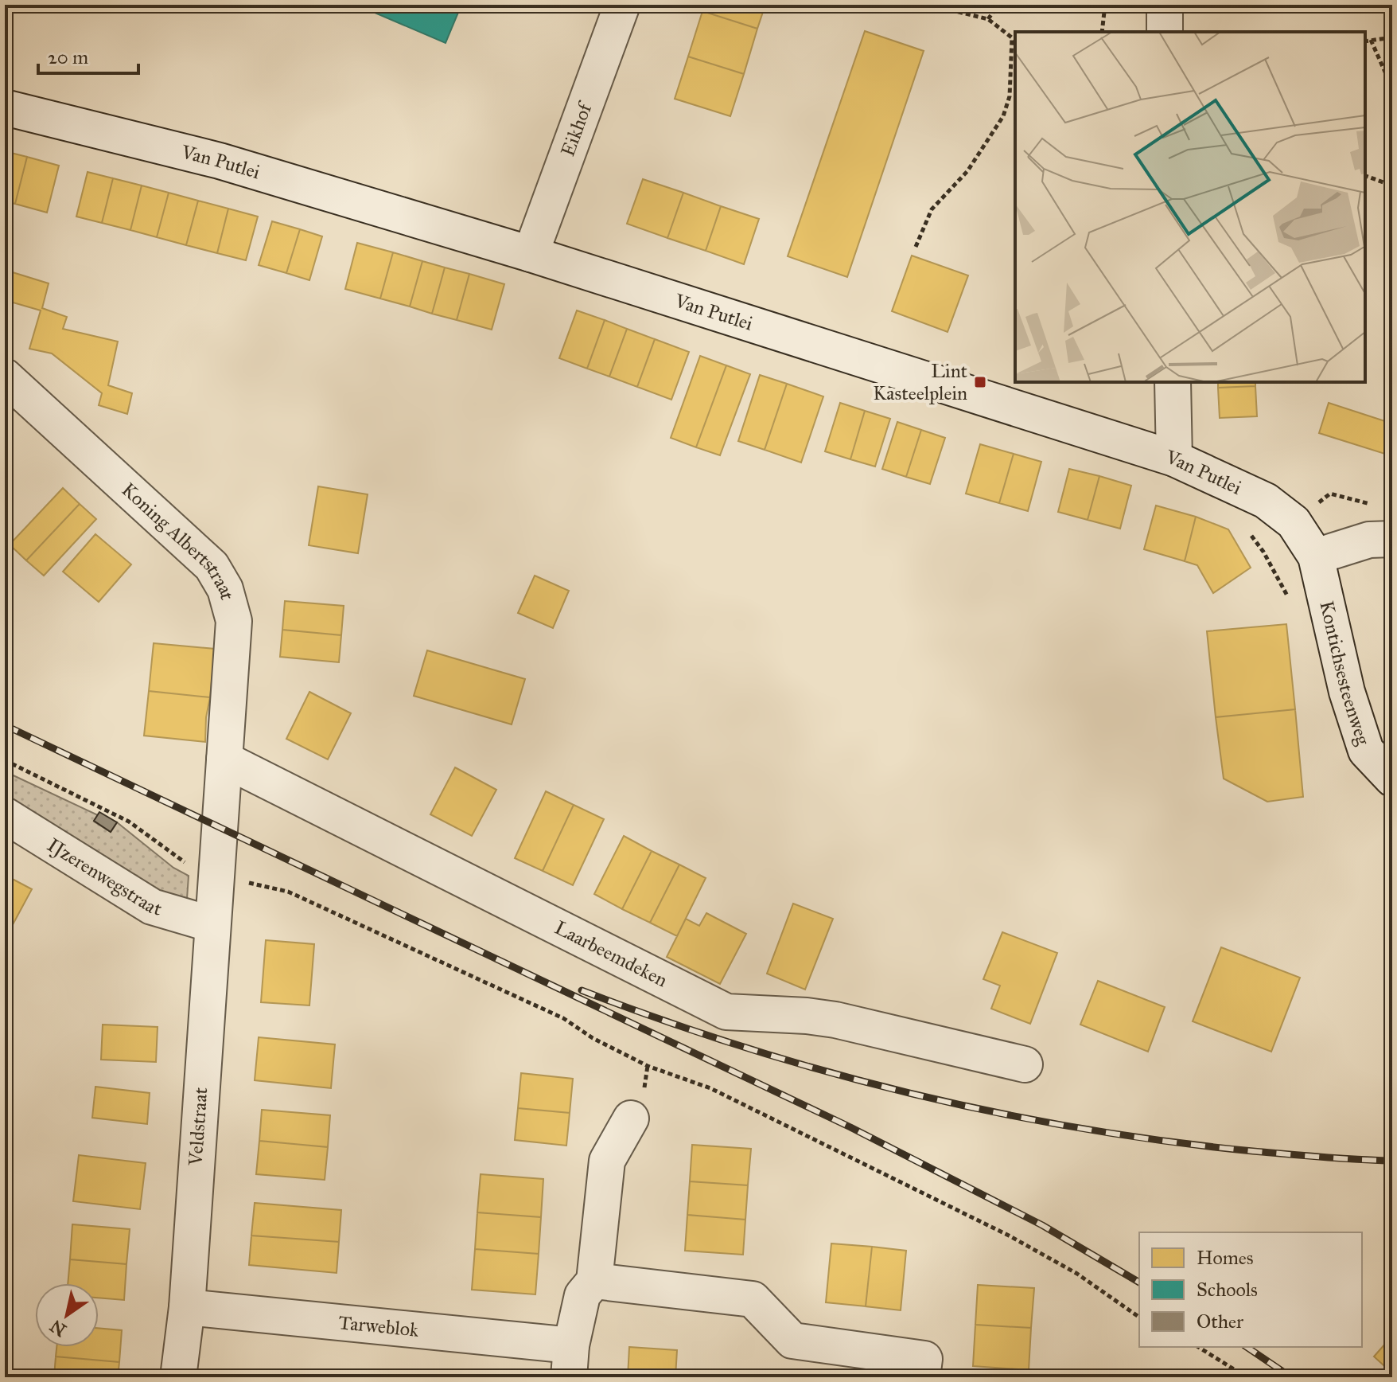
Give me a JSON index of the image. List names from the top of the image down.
{
  "streets": {
    "street": [
      "Eikhof",
      "Van Putlei",
      "Koning Albertstraat",
      "Kontichsesteenweg",
      "IJzerenwegstraat",
      "Laarbeemdeken",
      "Veldstraat",
      "Tarweblok"
    ]
  },
  "crossings": [
    ["Eikhof", "Van Putlei"],
    ["Van Putlei", "Kontichsesteenweg"],
    ["Koning Albertstraat", "Laarbeemdeken"],
    ["Koning Albertstraat", "Veldstraat"],
    ["IJzerenwegstraat", "Veldstraat"],
    ["Veldstraat", "Tarweblok"]
  ],
  "places": {
    "transit": ["Lint Kasteelplein"]
  },
  "legend": ["Homes", "Schools", "Other"],
  "scale_bar": "20 m",
  "north": "bottom left"
}
